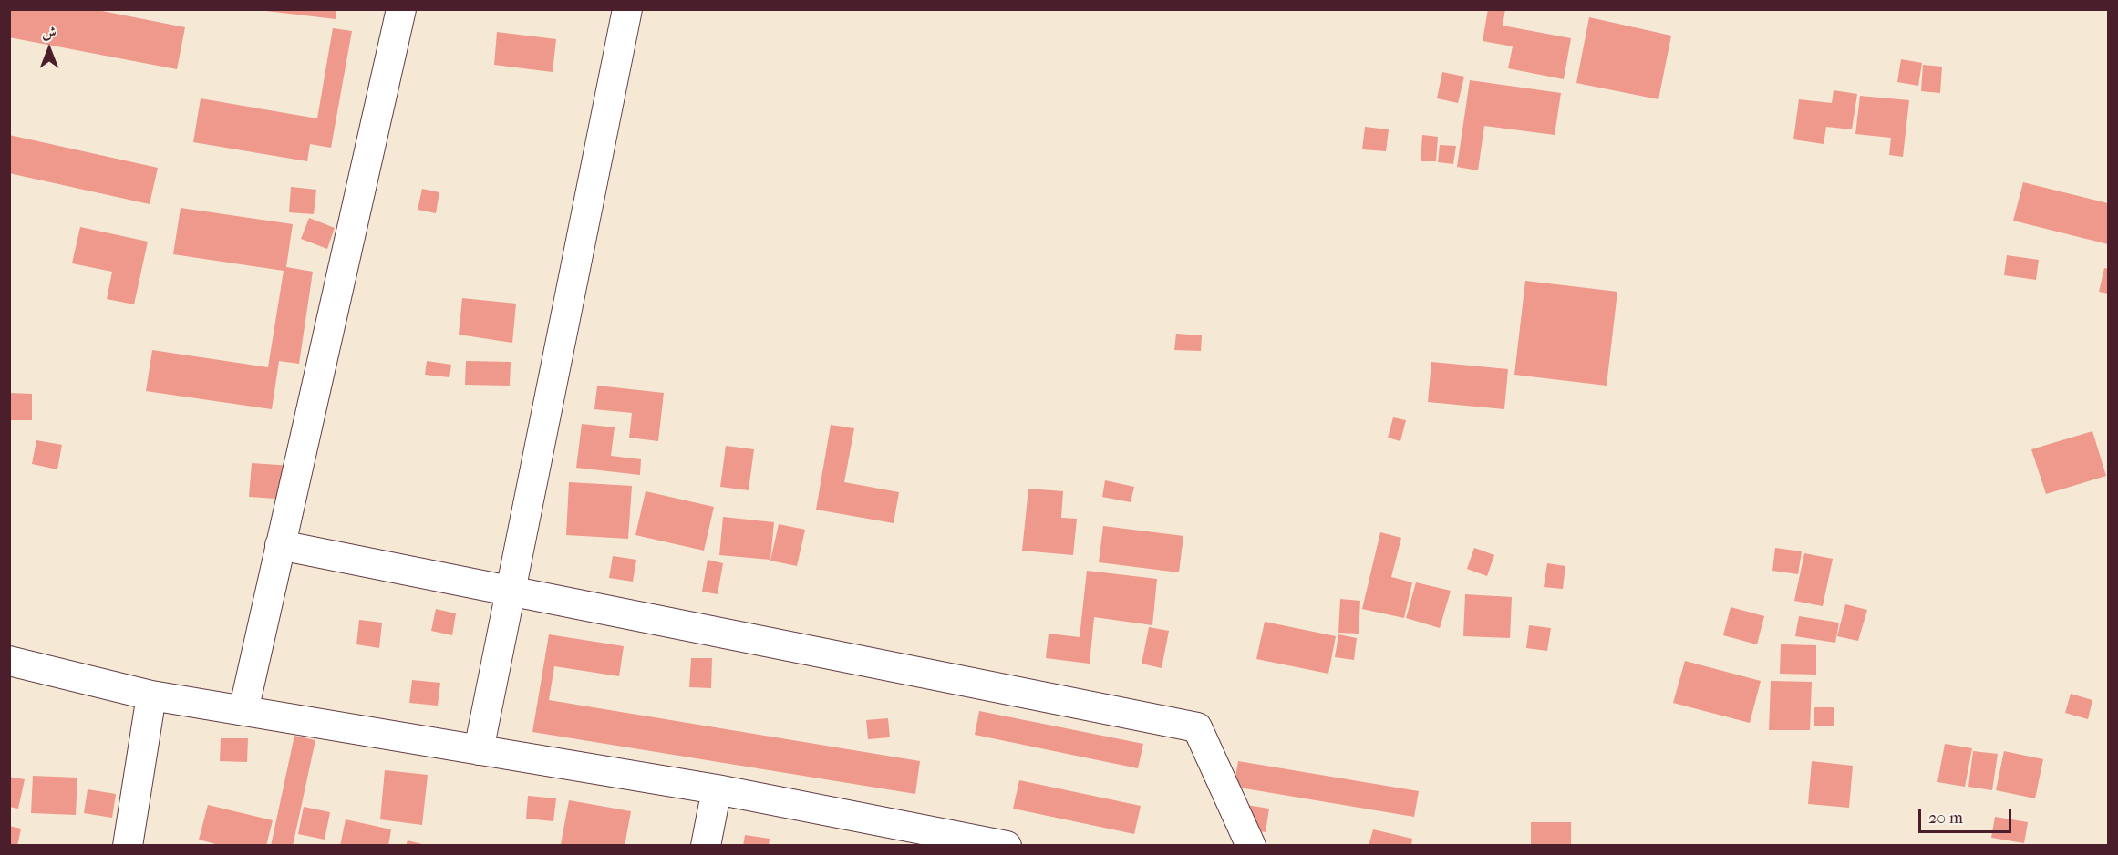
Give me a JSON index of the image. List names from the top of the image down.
{
  "scale_bar": "20 m",
  "north": "top"
}
